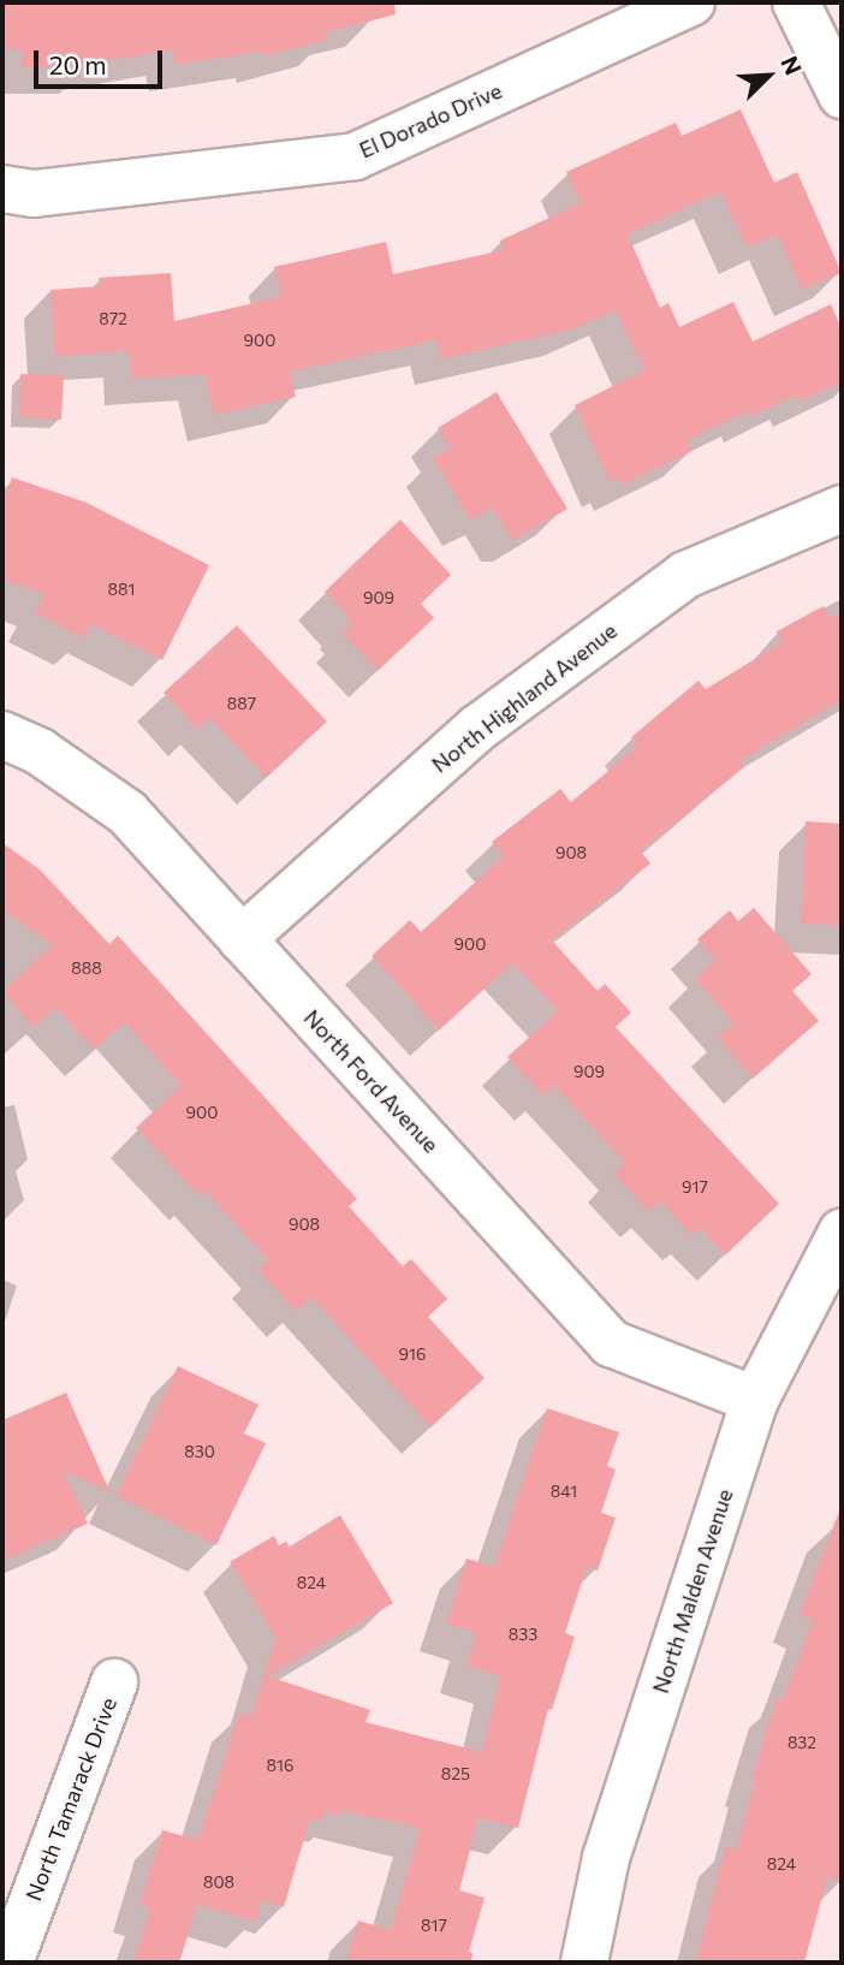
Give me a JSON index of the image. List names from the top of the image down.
{
  "streets": {
    "street": [
      "El Dorado Drive",
      "North Highland Avenue",
      "North Ford Avenue",
      "North Malden Avenue",
      "North Tamarack Drive"
    ]
  },
  "crossings": [
    ["North Highland Avenue", "North Ford Avenue"],
    ["North Ford Avenue", "North Malden Avenue"]
  ],
  "house_numbers": [
    "872",
    "900",
    "881",
    "909",
    "887",
    "908",
    "900",
    "888",
    "909",
    "900",
    "917",
    "908",
    "916",
    "830",
    "841",
    "824",
    "833",
    "832",
    "816",
    "825",
    "824",
    "808",
    "817"
  ],
  "scale_bar": "20 m",
  "north": "top right"
}
